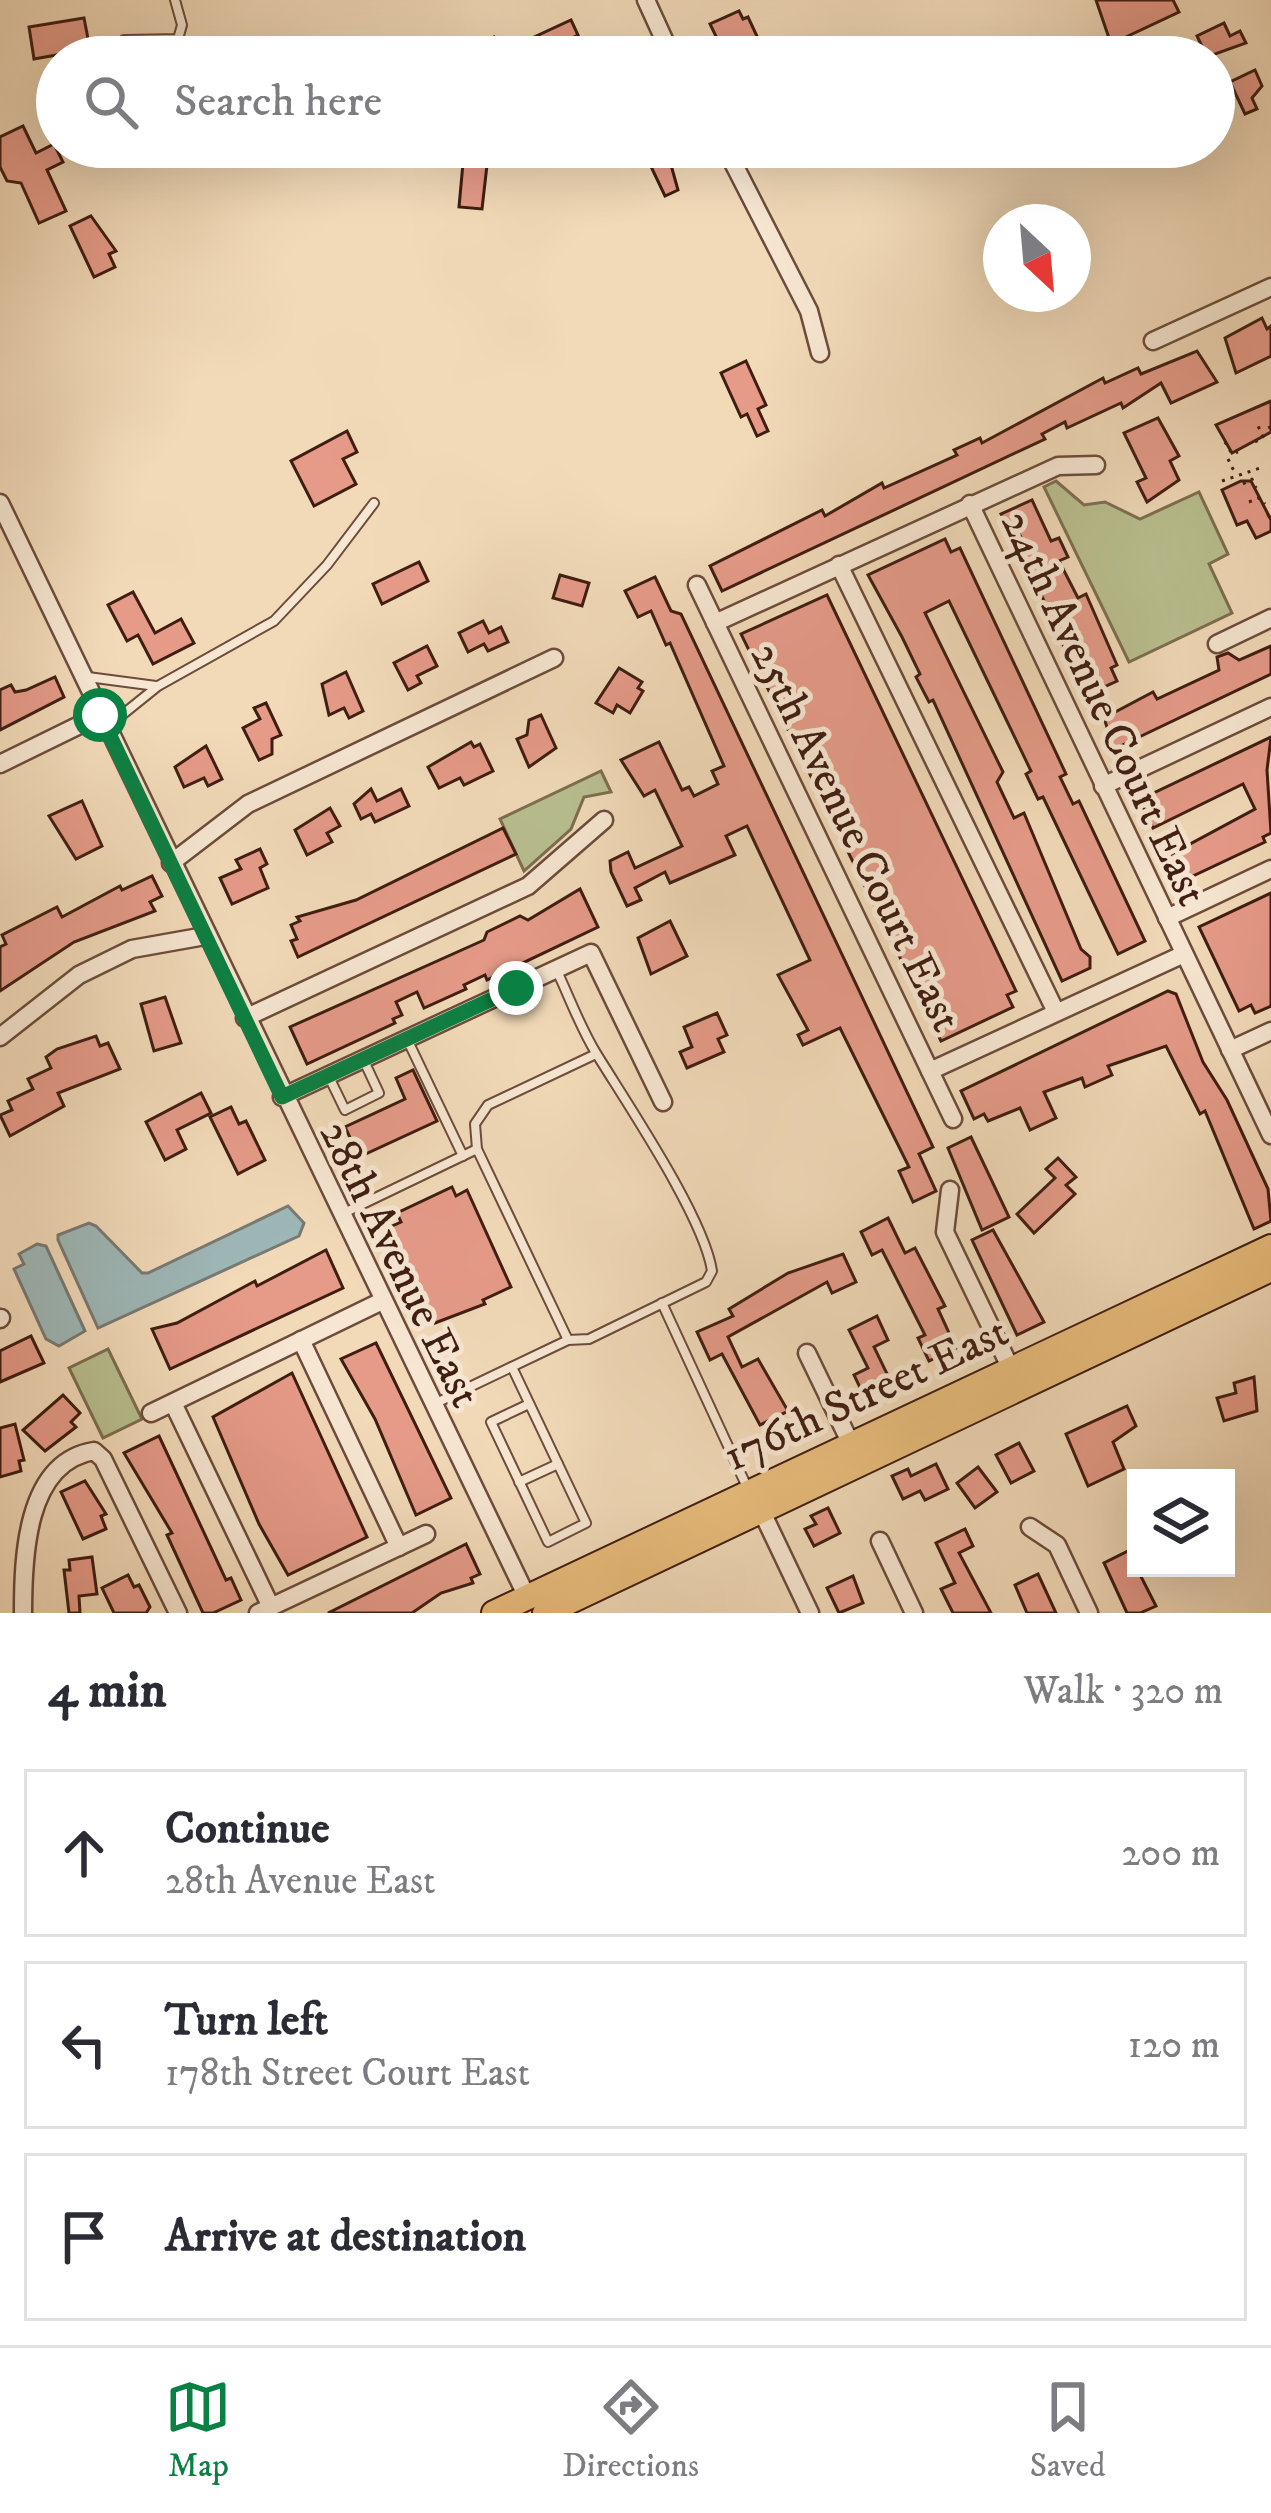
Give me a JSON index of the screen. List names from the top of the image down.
{
  "streets": {
    "main road": ["176th Street East"],
    "street": ["24th Avenue Court East", "25th Avenue Court East", "28th Avenue East"]
  },
  "crossings": [
    ["28th Avenue East", "176th Street East"]
  ],
  "north": "bottom right",
  "page": {
    "search": "Search here",
    "heading": ["4 min", "Walk · 320 m"],
    "list": [
      ["Continue", "28th Avenue East", "200 m"],
      ["Turn left", "178th Street Court East", "120 m"],
      "Arrive at destination"
    ],
    "nav": ["Map", "Directions", "Saved"]
  }
}
